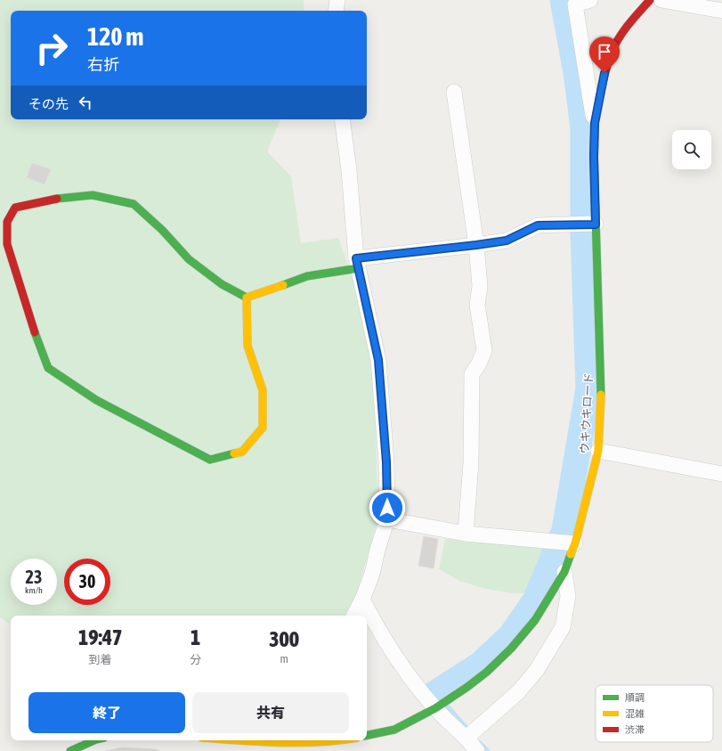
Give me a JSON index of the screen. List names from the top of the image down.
{
  "streets": {
    "street": ["ウキウキロード"]
  },
  "legend": ["順調", "混雑", "渋滞"],
  "page": {
    "turn": ["120 m", "右折"],
    "then": "その先",
    "speed": "23 km/h",
    "limit": "30",
    "eta": [
      "19:47",
      "到着",
      "1",
      "分",
      "300",
      "m"
    ],
    "buttons": ["終了", "共有"]
  }
}
